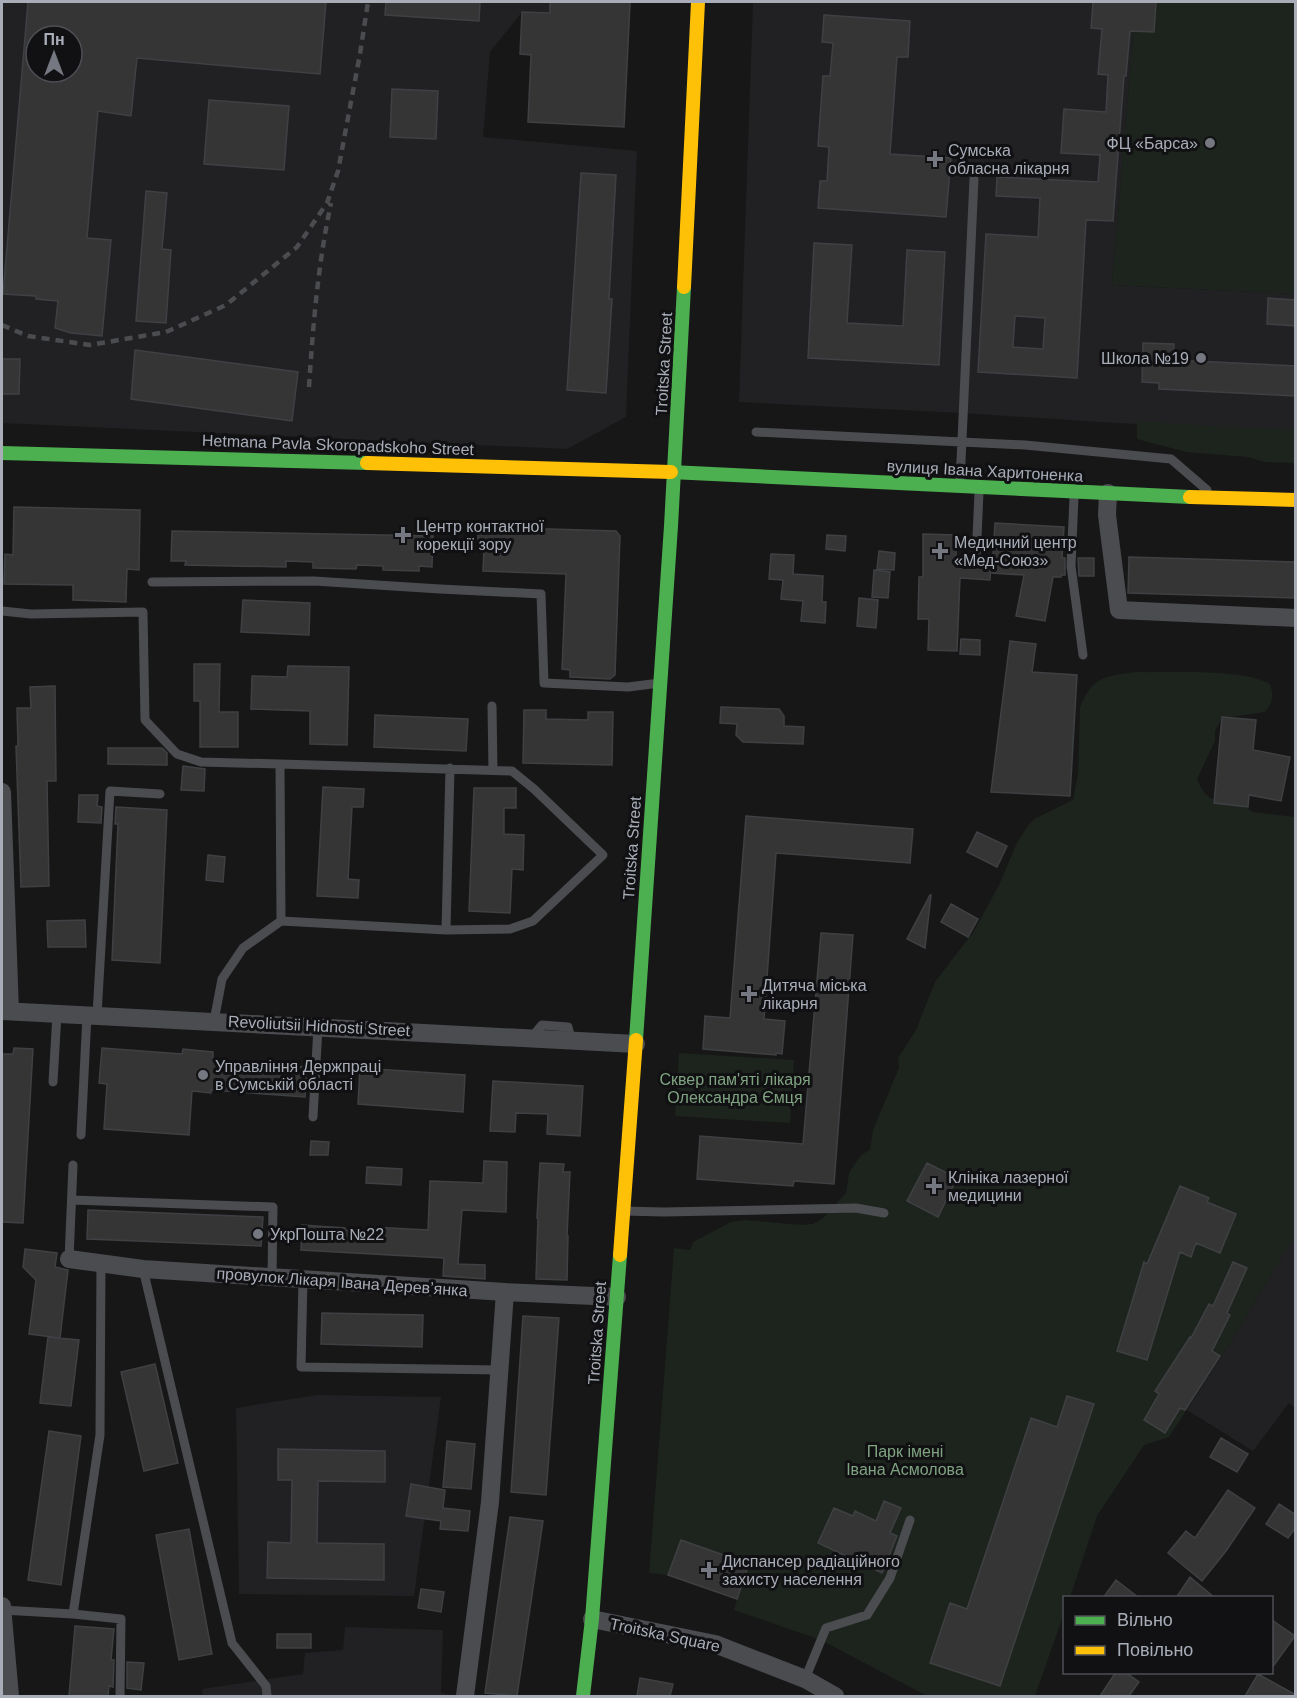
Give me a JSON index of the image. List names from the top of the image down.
{
  "streets": {
    "main road": ["Troitska Street", "Hetmana Pavla Skoropadskoho Street", "вулиця Івана Харитоненка"],
    "street": ["Revoliutsii Hidnosti Street", "провулок Лікаря Івана Деревʼянка", "Troitska Square"]
  },
  "crossings": [
    ["Troitska Street", "Hetmana Pavla Skoropadskoho Street"],
    ["Troitska Street", "вулиця Івана Харитоненка"],
    ["Troitska Street", "Revoliutsii Hidnosti Street"],
    ["Troitska Street", "провулок Лікаря Івана Деревʼянка"],
    ["Troitska Street", "Troitska Square"],
    ["Hetmana Pavla Skoropadskoho Street", "вулиця Івана Харитоненка"]
  ],
  "parks": ["Сквер пам'яті лікаря Олександра Ємця", "Парк імені Івана Асмолова"],
  "places": {
    "other": [
      "ФЦ «Барса»",
      "Школа №19",
      "Управління Держпраці в Сумській області",
      "УкрПошта №22"
    ],
    "health": [
      "Сумська обласна лікарня",
      "Центр контактної корекції зору",
      "Медичний центр «Мед-Союз»",
      "Дитяча міська лікарня",
      "Клініка лазерної медицини",
      "Диспансер радіаційного захисту населення"
    ]
  },
  "legend": ["Вільно", "Повільно"],
  "north": "top"
}
